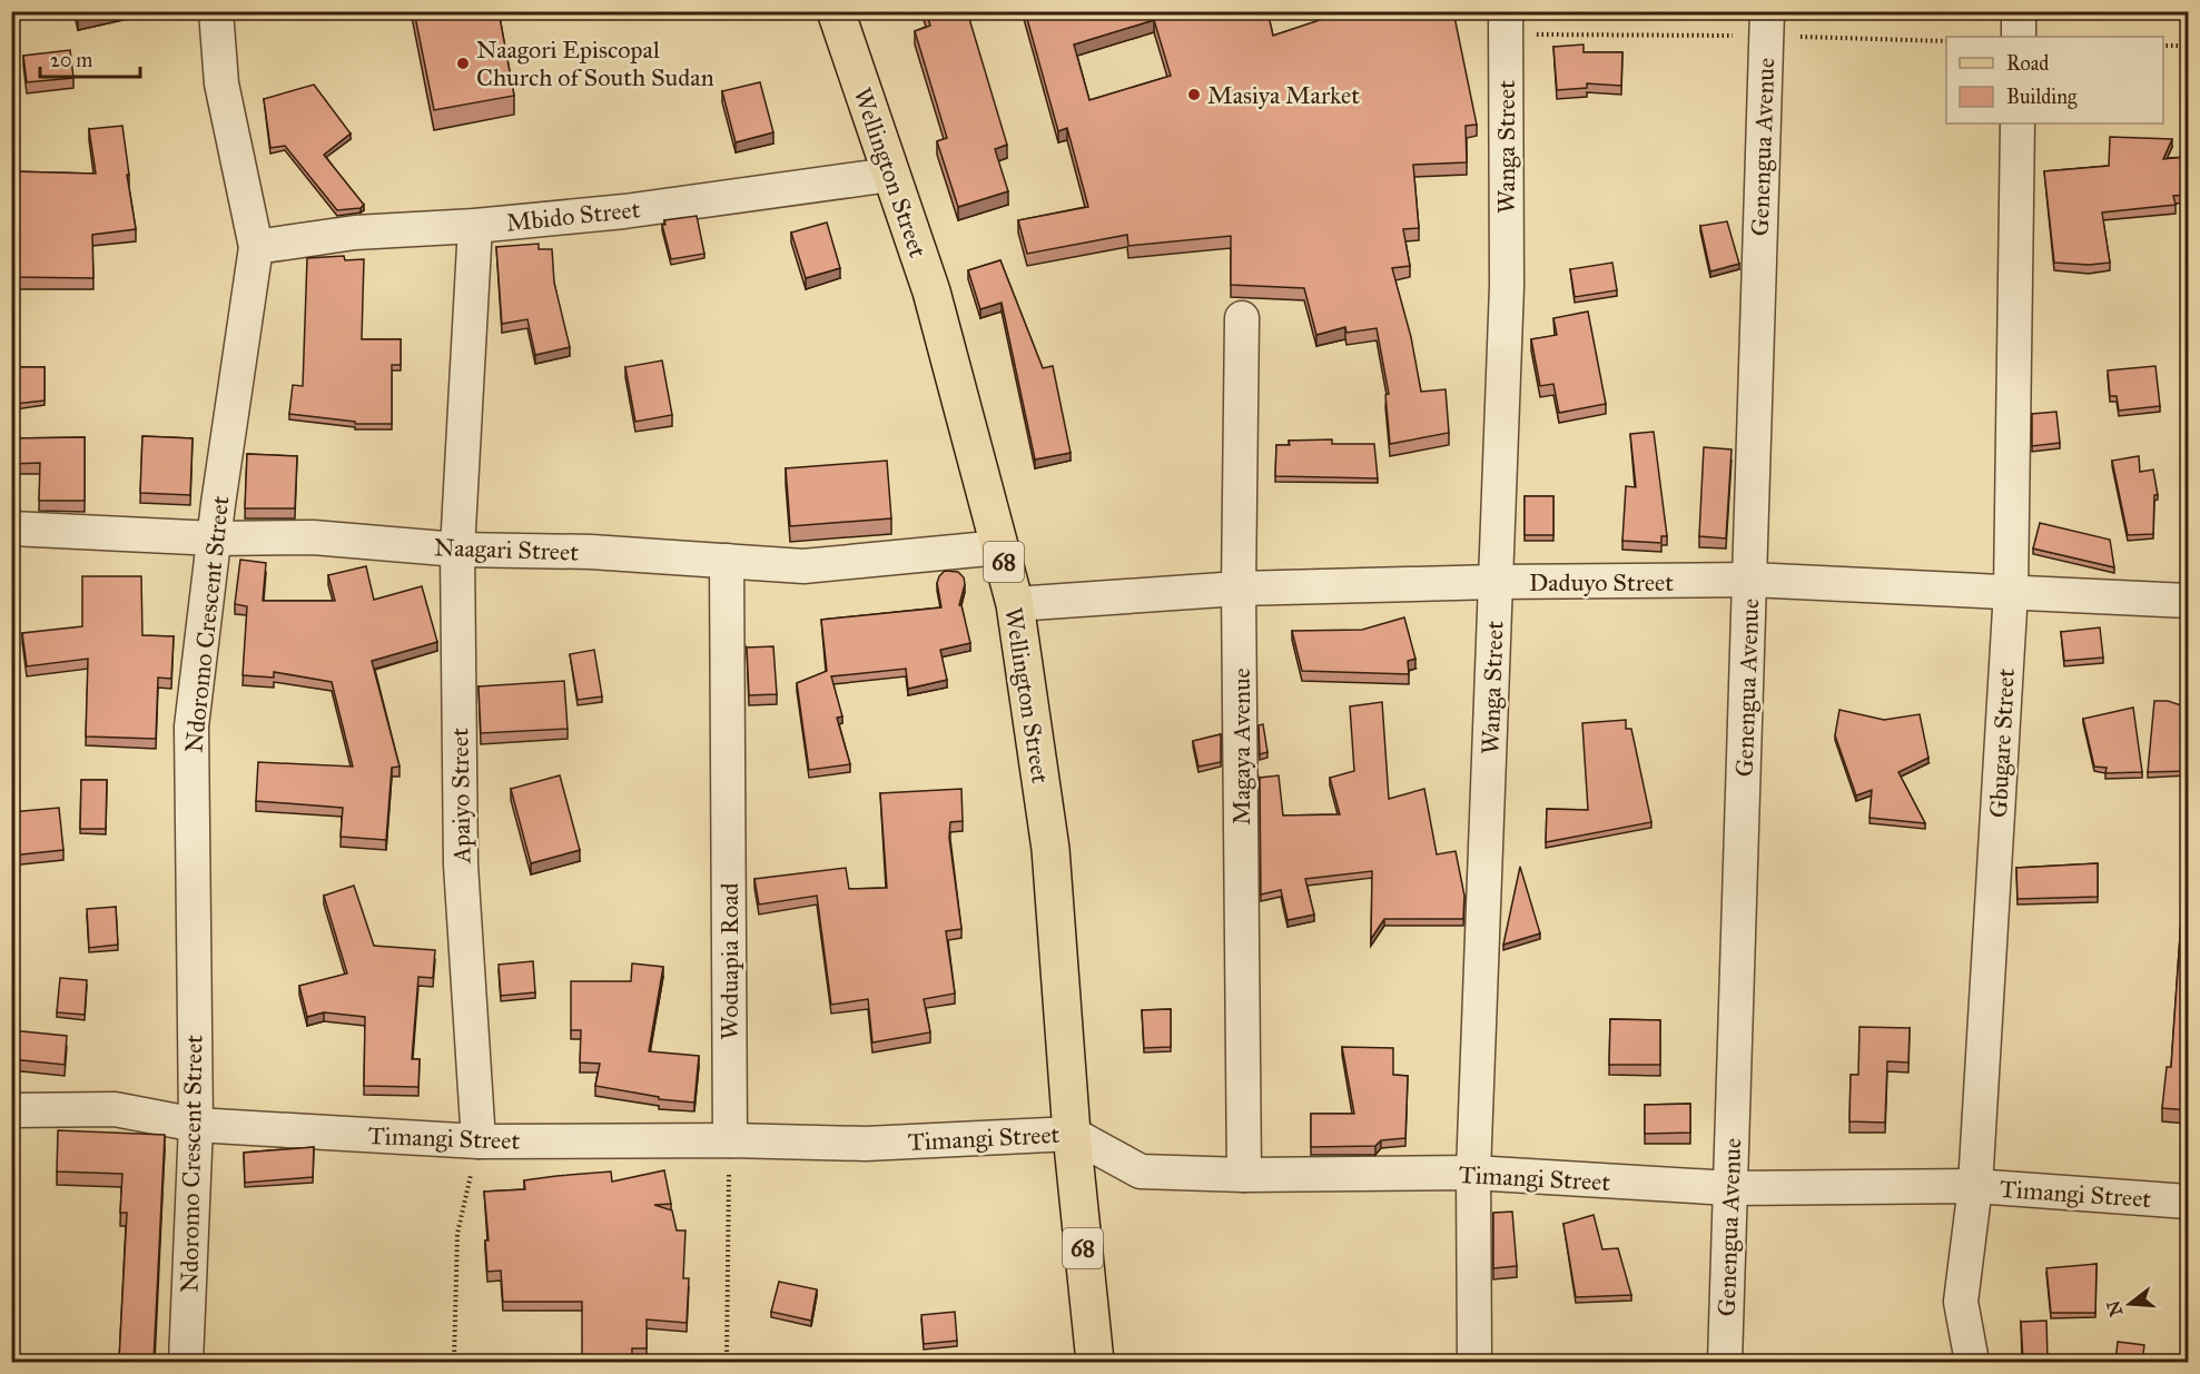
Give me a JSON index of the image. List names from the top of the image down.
{
  "streets": {
    "main road": ["Wellington Street", "68"],
    "street": [
      "Wanga Street",
      "Genengua Avenue",
      "Mbido Street",
      "Naagari Street",
      "Daduyo Street",
      "Ndoromo Crescent Street",
      "Gbugare Street",
      "Magaya Avenue",
      "Apaiyo Street",
      "Woduapia Road",
      "Timangi Street"
    ]
  },
  "crossings": [
    ["Wanga Street", "Daduyo Street"],
    ["Wanga Street", "Timangi Street"],
    ["Genengua Avenue", "Daduyo Street"],
    ["Genengua Avenue", "Timangi Street"],
    ["Wellington Street", "Mbido Street"],
    ["Wellington Street", "Naagari Street"],
    ["Wellington Street", "Daduyo Street"],
    ["Wellington Street", "Timangi Street"],
    ["Mbido Street", "Ndoromo Crescent Street"],
    ["Mbido Street", "Apaiyo Street"],
    ["Naagari Street", "Ndoromo Crescent Street"],
    ["Naagari Street", "Apaiyo Street"],
    ["Naagari Street", "Woduapia Road"],
    ["Daduyo Street", "Gbugare Street"],
    ["Daduyo Street", "Magaya Avenue"],
    ["Ndoromo Crescent Street", "Timangi Street"],
    ["Gbugare Street", "Timangi Street"],
    ["Magaya Avenue", "Timangi Street"],
    ["Apaiyo Street", "Timangi Street"],
    ["Woduapia Road", "Timangi Street"]
  ],
  "places": ["Naagori Episcopal Church of South Sudan", "Masiya Market"],
  "legend": ["Road", "Building"],
  "scale_bar": "20 m",
  "north": "left"
}
